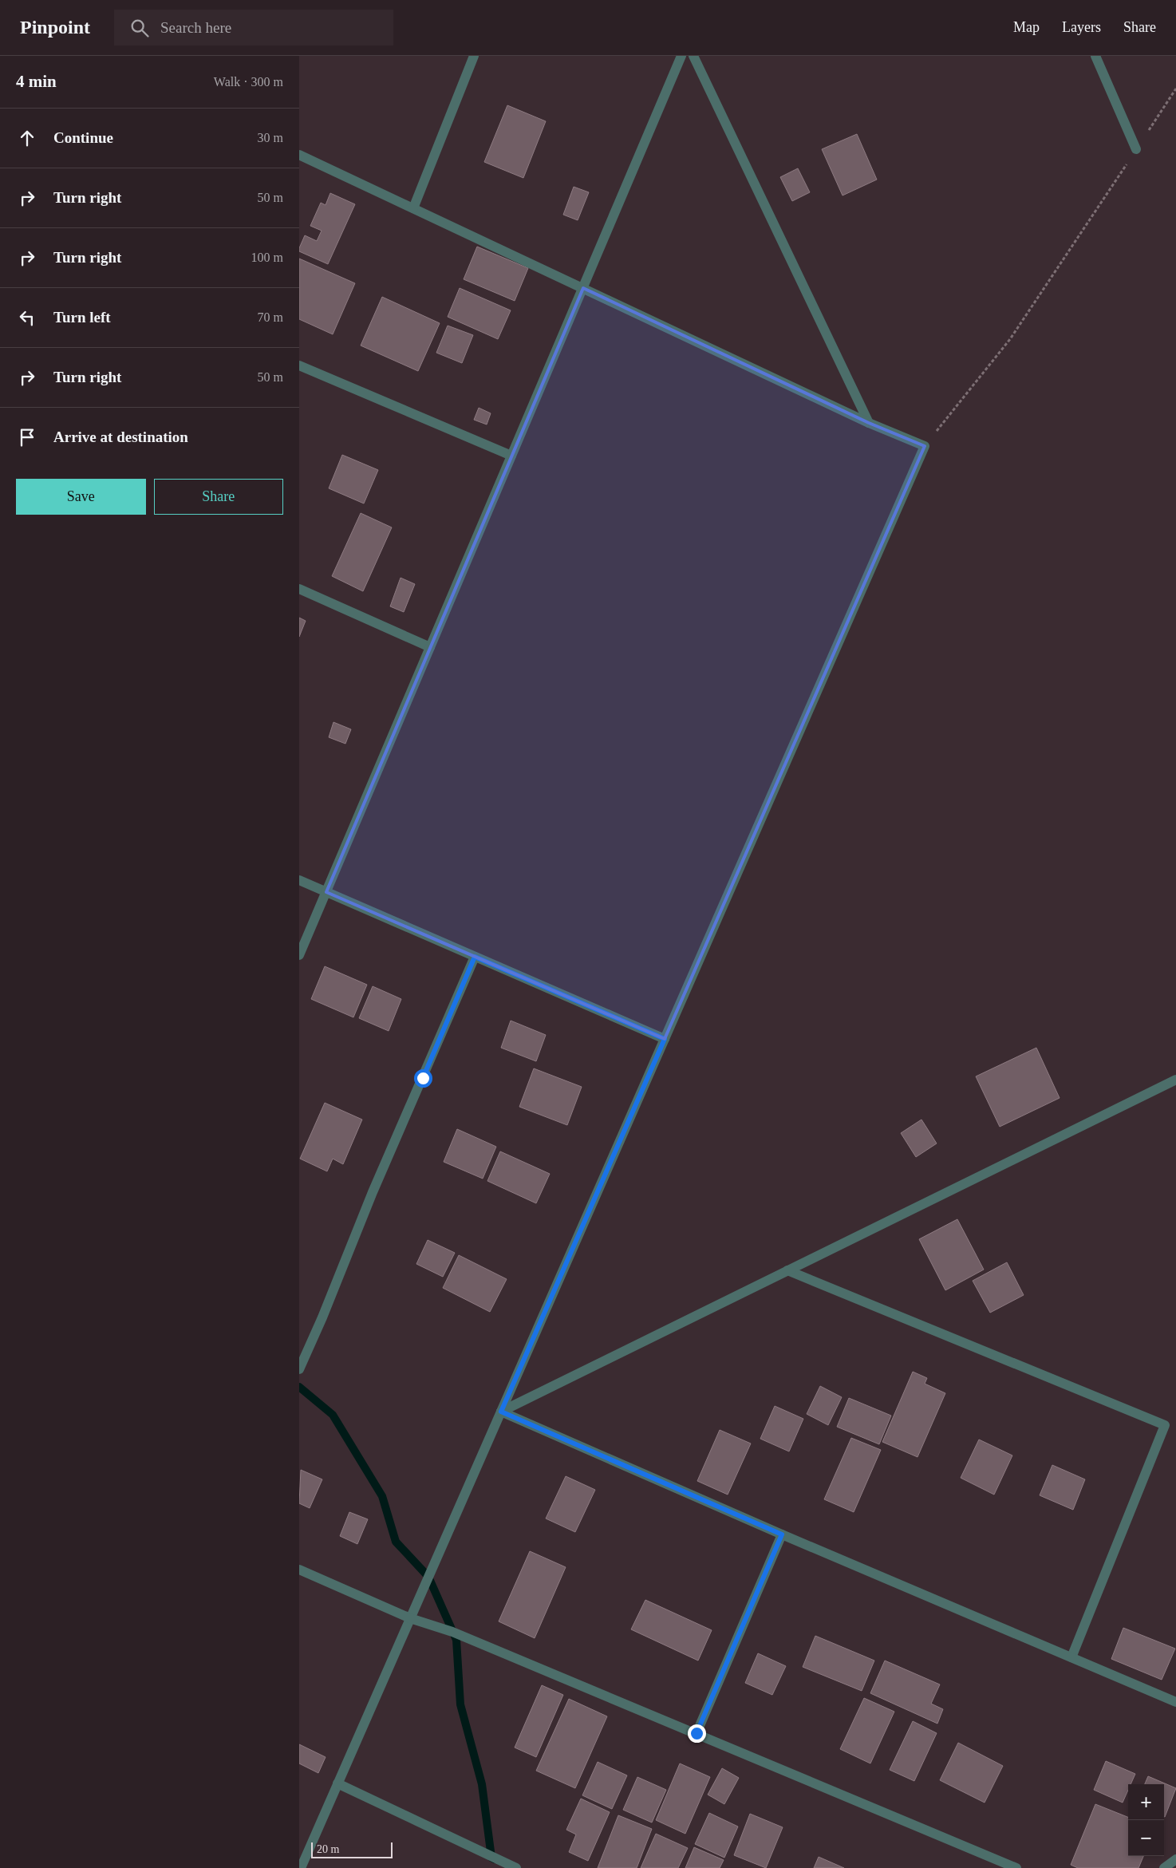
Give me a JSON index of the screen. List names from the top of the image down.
{
  "scale_bar": "20 m",
  "page": {
    "header": "Pinpoint",
    "search": "Search here",
    "nav": ["Map", "Layers", "Share"],
    "heading": ["4 min", "Walk · 300 m"],
    "list": [
      ["Continue", "30 m"],
      ["Turn right", "50 m"],
      ["Turn right", "100 m"],
      ["Turn left", "70 m"],
      ["Turn right", "50 m"],
      "Arrive at destination"
    ],
    "buttons": ["Save", "Share"],
    "map_buttons": ["+", "−"],
    "scale": "20 m"
  }
}
